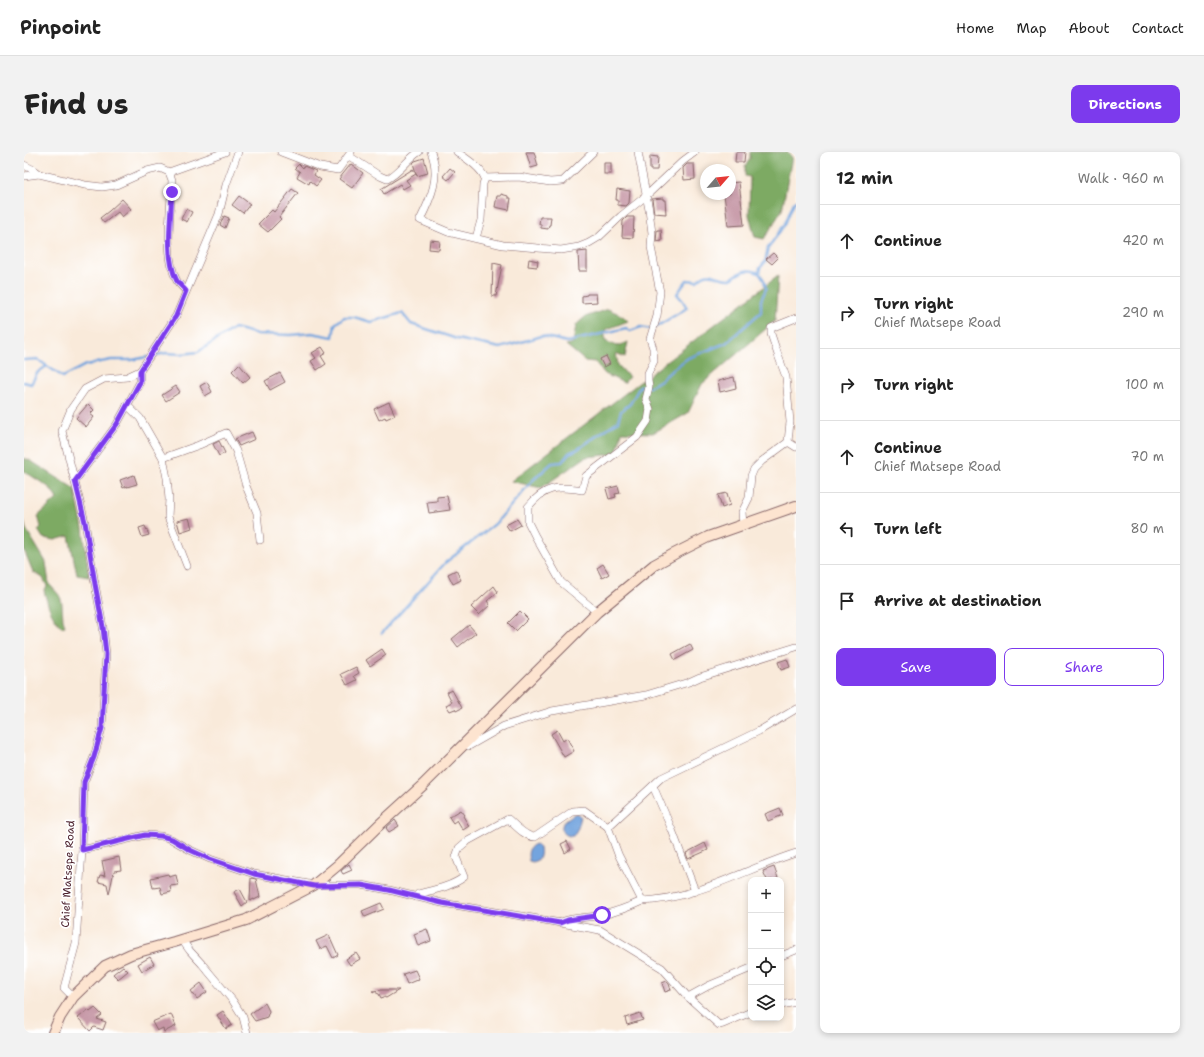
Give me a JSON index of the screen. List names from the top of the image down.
{
  "streets": {
    "street": ["Chief Matsepe Road"]
  },
  "north": "top right",
  "page": {
    "header": "Pinpoint",
    "nav": [
      "Home",
      "Map",
      "About",
      "Contact"
    ],
    "title": "Find us",
    "buttons": [
      "Directions",
      ["Save", "Share"]
    ],
    "heading": ["12 min", "Walk · 960 m"],
    "list": [
      ["Continue", "420 m"],
      ["Turn right", "Chief Matsepe Road", "290 m"],
      ["Turn right", "100 m"],
      ["Continue", "Chief Matsepe Road", "70 m"],
      ["Turn left", "80 m"],
      "Arrive at destination"
    ],
    "map_buttons": ["+", "−"]
  }
}
